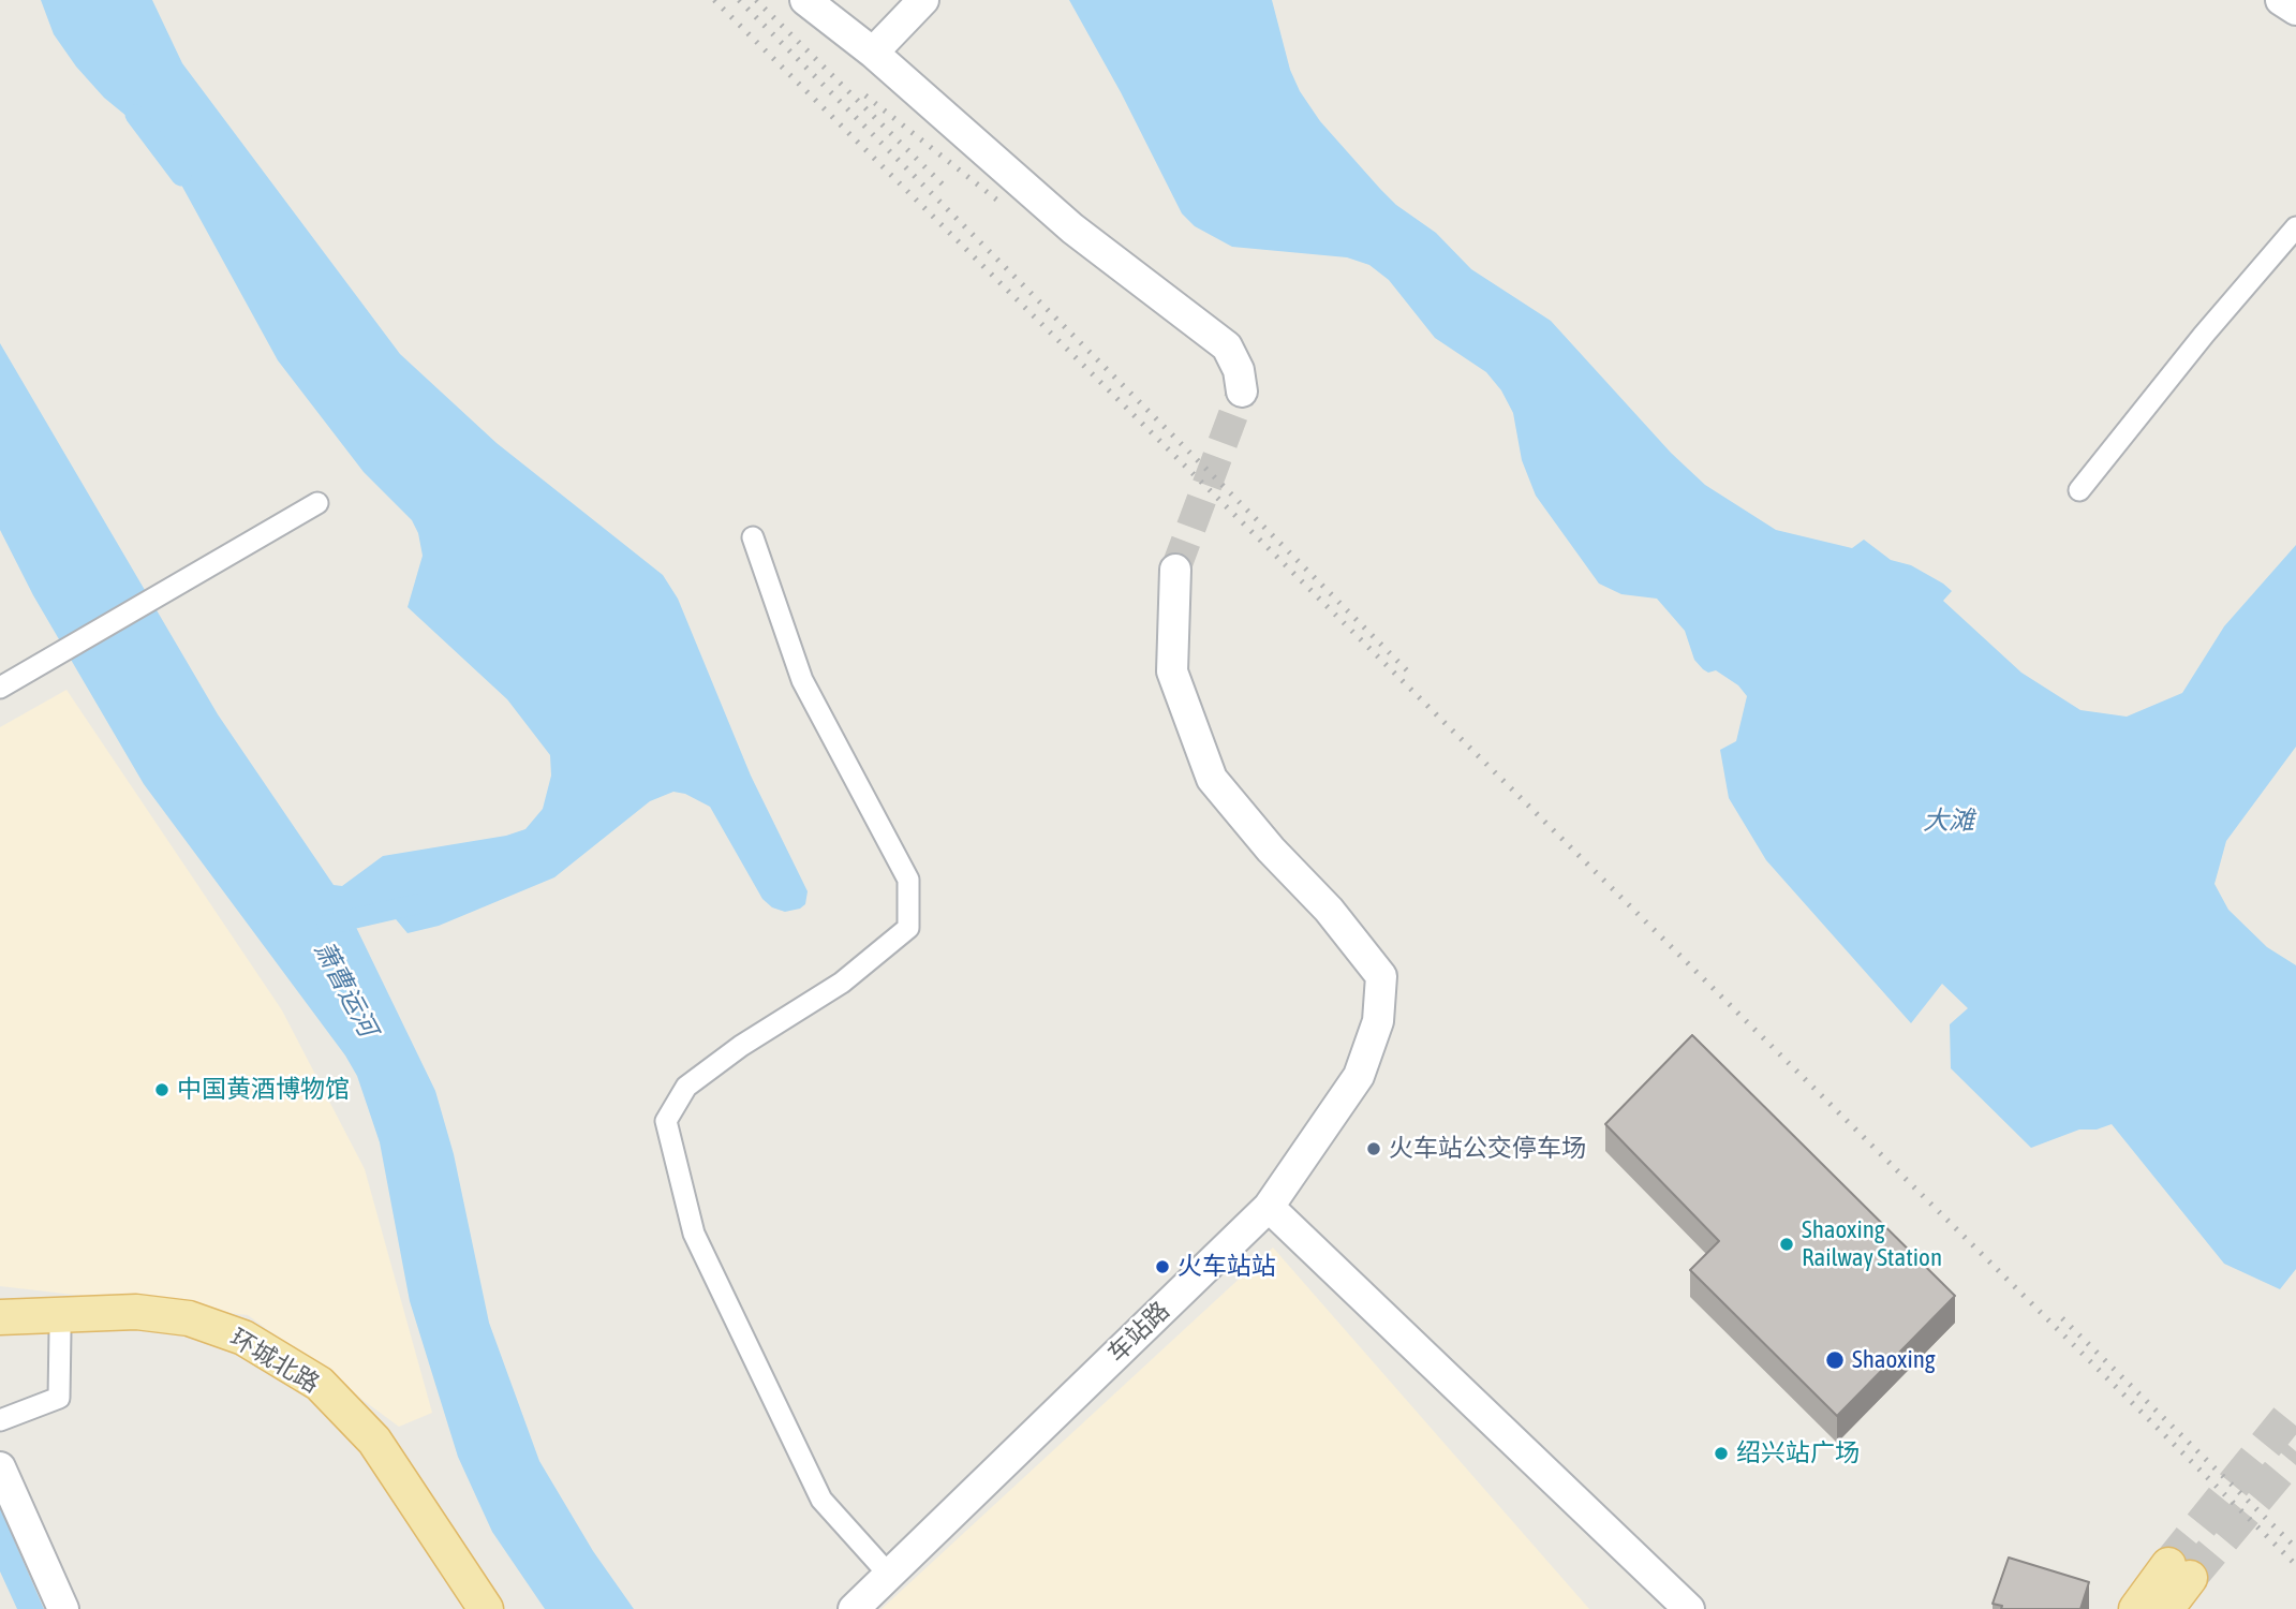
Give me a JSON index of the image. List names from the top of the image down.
{
  "streets": {
    "main road": ["环城北路"],
    "street": ["车站路"]
  },
  "water": ["大滩", "萧曹运河"],
  "places": [
    "中国黄酒博物馆",
    "火车站公交停车场",
    "Shaoxing Railway Station",
    "火车站站",
    "Shaoxing",
    "绍兴站广场"
  ]
}
